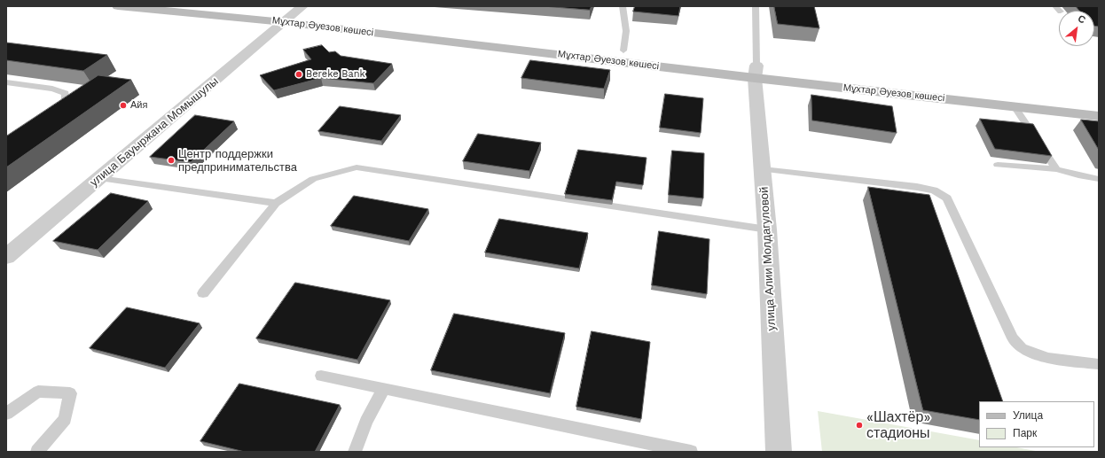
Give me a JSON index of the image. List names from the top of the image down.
{
  "streets": {
    "street": ["Мұхтар Әуезов көшесі", "улица Бауыржана Момышулы", "улица Алии Молдагуловой"]
  },
  "crossings": [
    ["Мұхтар Әуезов көшесі", "улица Бауыржана Момышулы"],
    ["Мұхтар Әуезов көшесі", "улица Алии Молдагуловой"]
  ],
  "places": [
    "Bereke Bank",
    "Айя",
    "Центр поддержки предпринимательства",
    "«Шахтёр» стадионы"
  ],
  "legend": ["Улица", "Парк"],
  "north": "top right"
}
